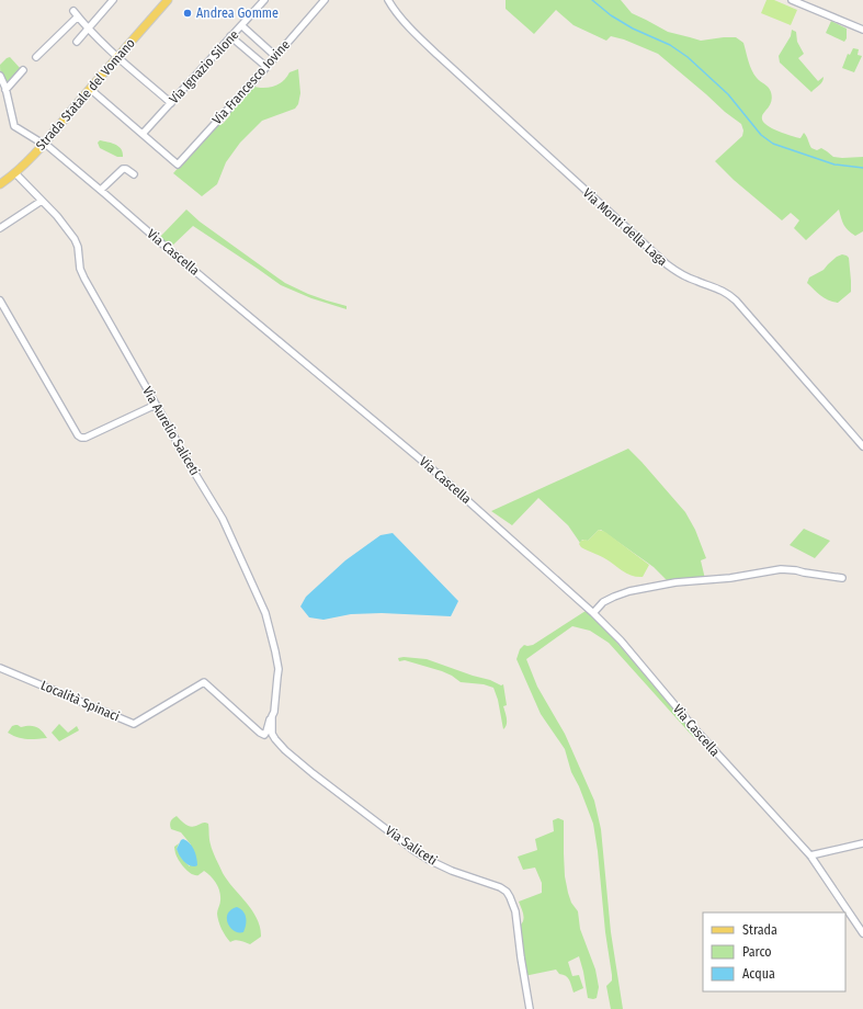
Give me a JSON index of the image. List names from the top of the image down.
{
  "streets": {
    "main road": ["Strada Statale del Vomano"],
    "street": [
      "Via Ignazio Silone",
      "Via Francesco Iovine",
      "Via Monti della Laga",
      "Via Cascella",
      "Via Aurelio Saliceti",
      "Località Spinaci",
      "Via Saliceti"
    ]
  },
  "crossings": [
    ["Via Ignazio Silone", "Via Francesco Iovine"],
    ["Strada Statale del Vomano", "Via Cascella"],
    ["Strada Statale del Vomano", "Via Aurelio Saliceti"],
    ["Via Aurelio Saliceti", "Località Spinaci"],
    ["Via Aurelio Saliceti", "Via Saliceti"],
    ["Località Spinaci", "Via Saliceti"]
  ],
  "places": ["Andrea Gomme"],
  "legend": ["Strada", "Parco", "Acqua"]
}
